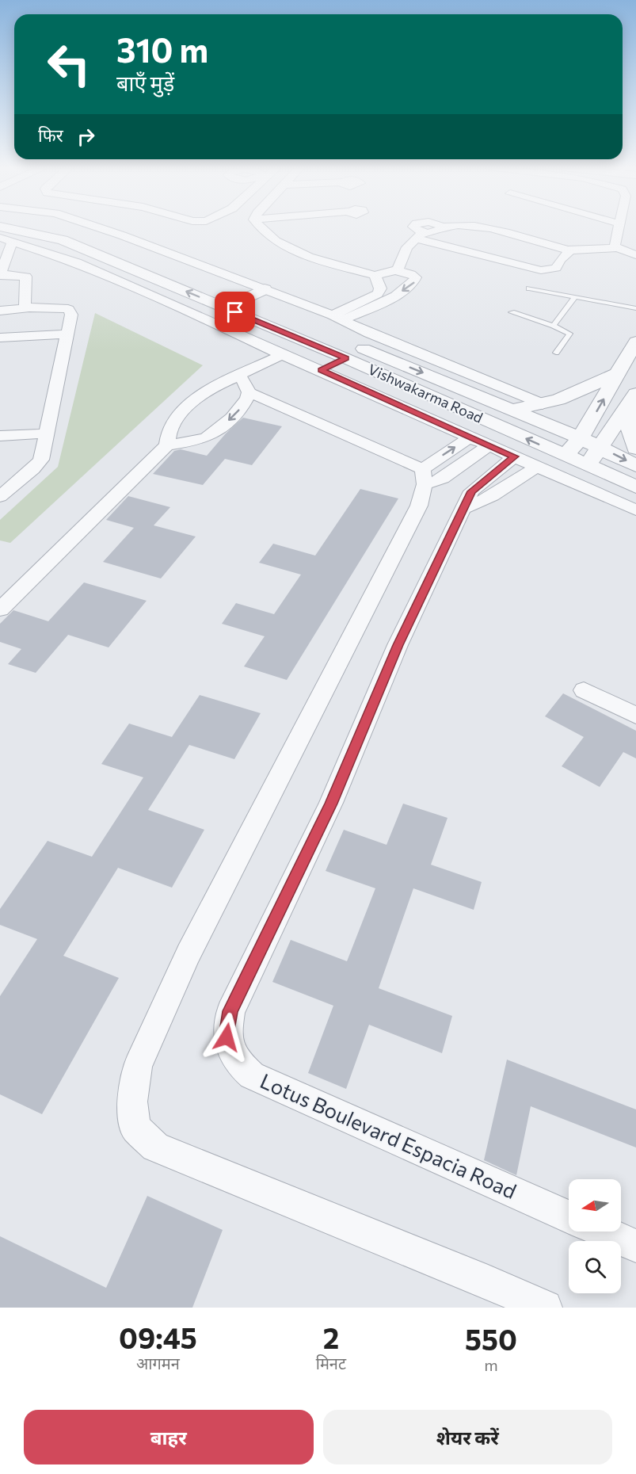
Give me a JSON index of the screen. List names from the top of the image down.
{
  "streets": {
    "street": ["Vishwakarma Road", "Lotus Boulevard Espacia Road"]
  },
  "north": "left",
  "page": {
    "turn": ["310 m", "बाएँ मुड़ें"],
    "then": "फिर",
    "eta": [
      "09:45",
      "आगमन",
      "2",
      "मिनट",
      "550",
      "m"
    ],
    "buttons": ["बाहर", "शेयर करें"]
  }
}
